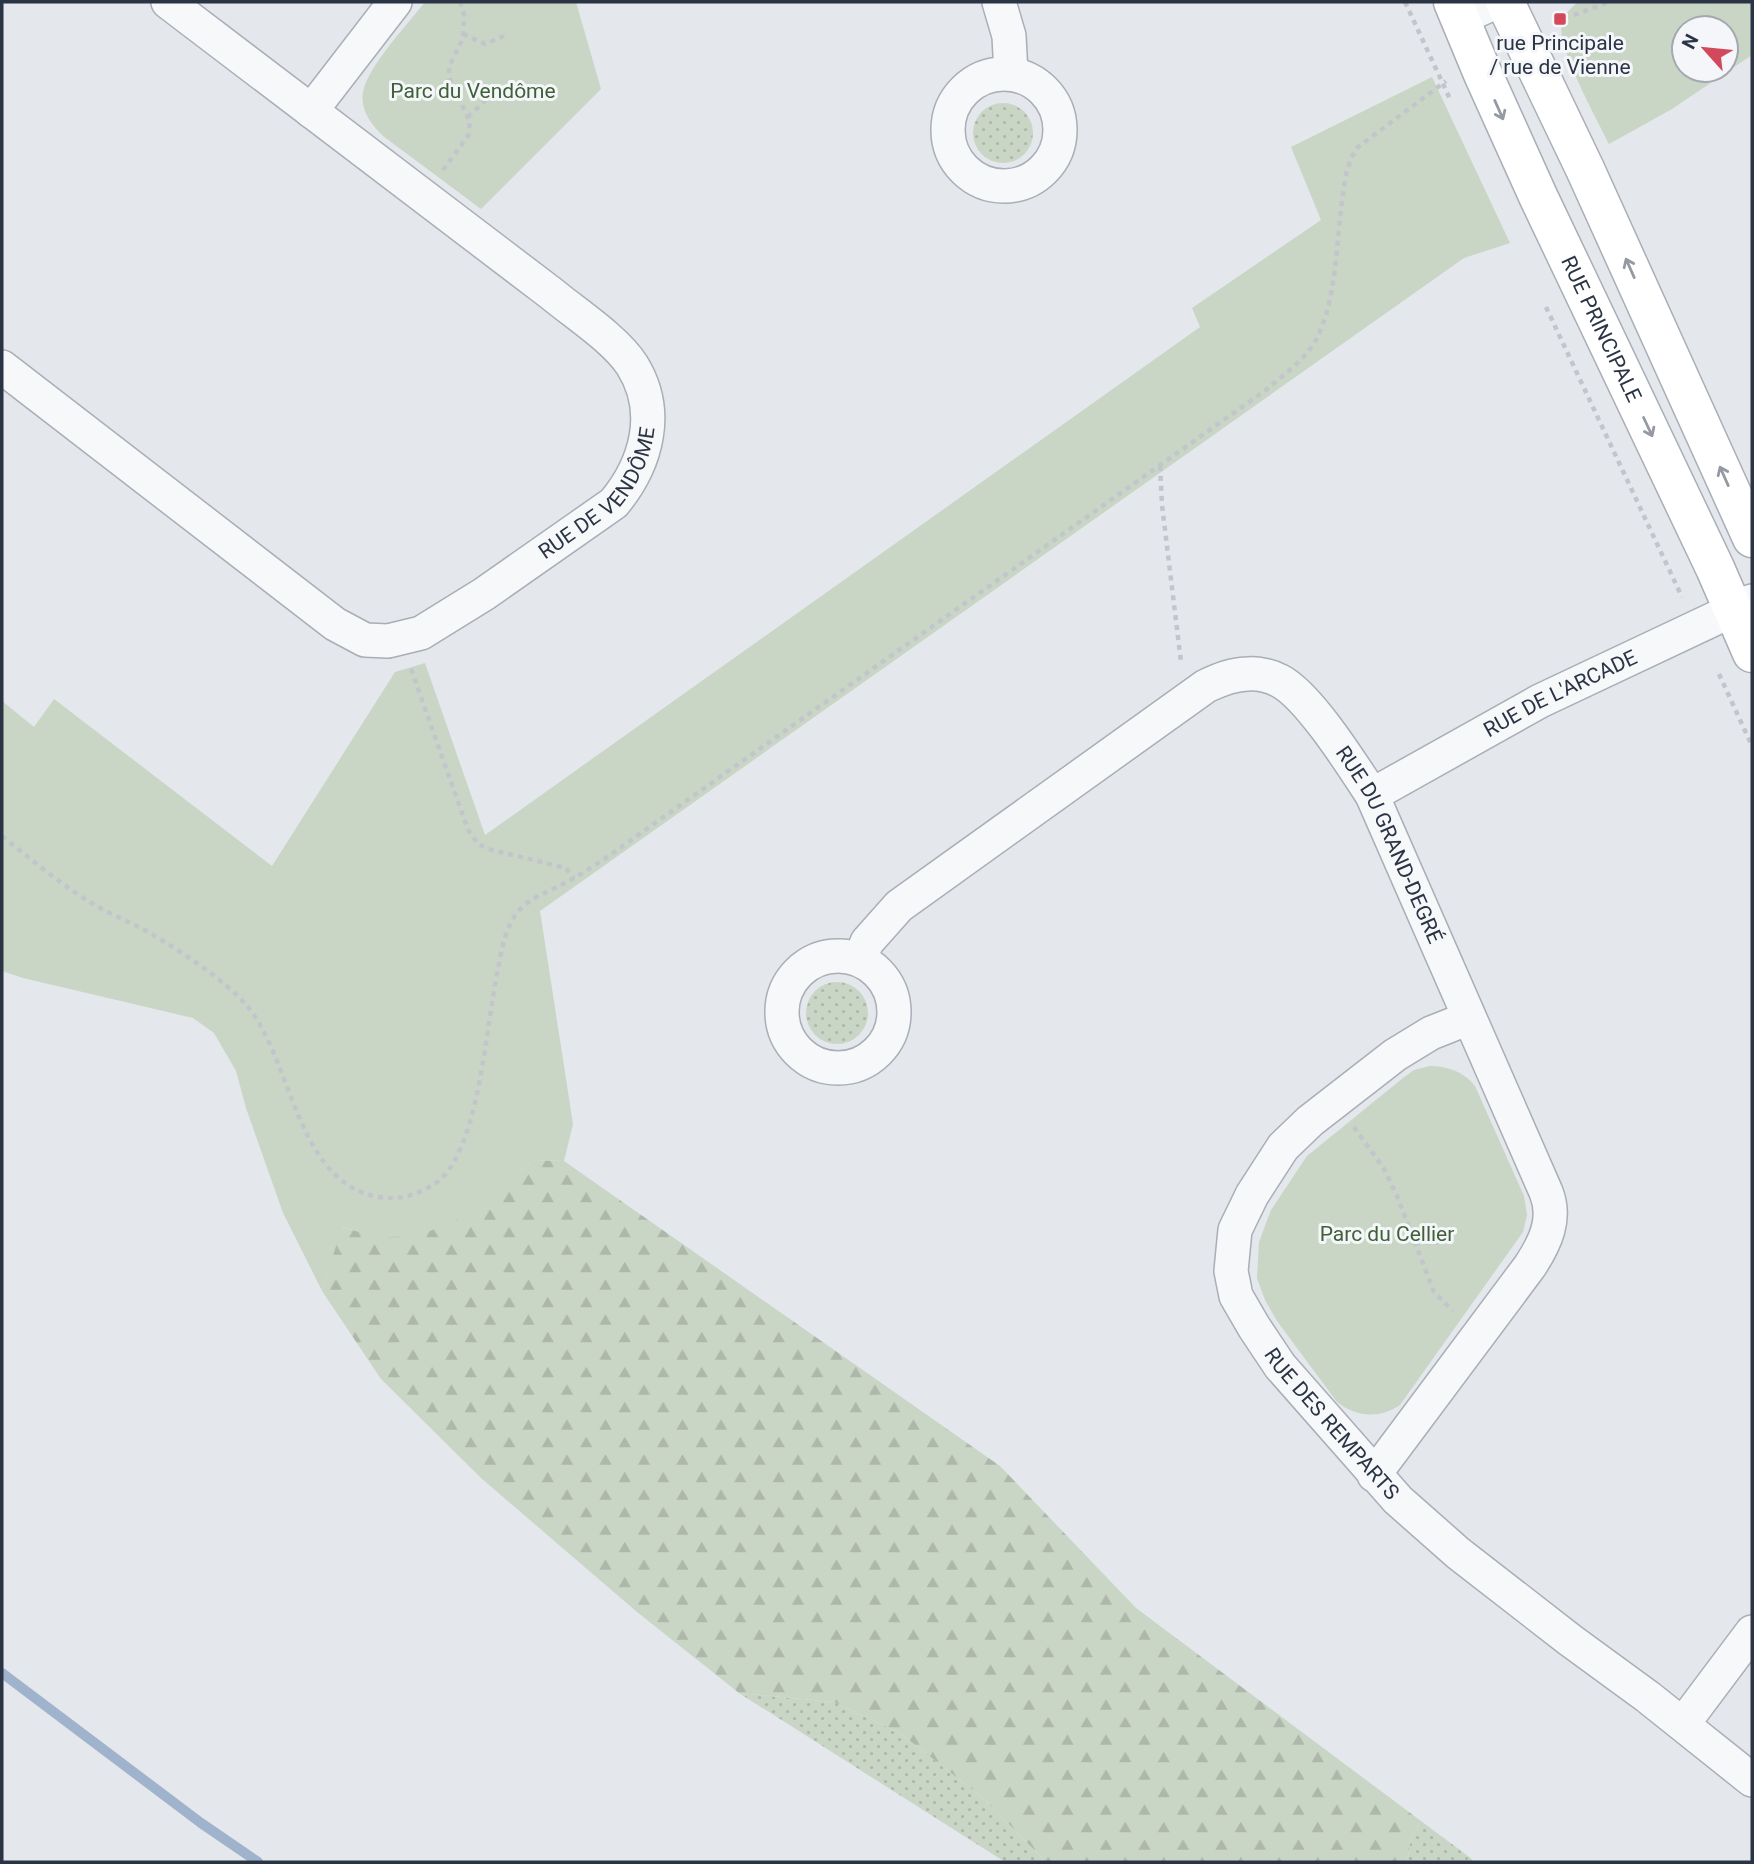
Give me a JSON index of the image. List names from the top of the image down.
{
  "streets": {
    "street": [
      "RUE PRINCIPALE",
      "RUE DE VENDÔME",
      "RUE DE L'ARCADE",
      "RUE DU GRAND-DEGRÉ",
      "RUE DES REMPARTS"
    ]
  },
  "crossings": [
    ["RUE PRINCIPALE", "RUE DE L'ARCADE"],
    ["RUE DE L'ARCADE", "RUE DU GRAND-DEGRÉ"],
    ["RUE DU GRAND-DEGRÉ", "RUE DES REMPARTS"]
  ],
  "parks": ["Parc du Vendôme", "Parc du Cellier"],
  "places": {
    "transit": ["rue Principale / rue de Vienne"]
  },
  "north": "top left"
}
